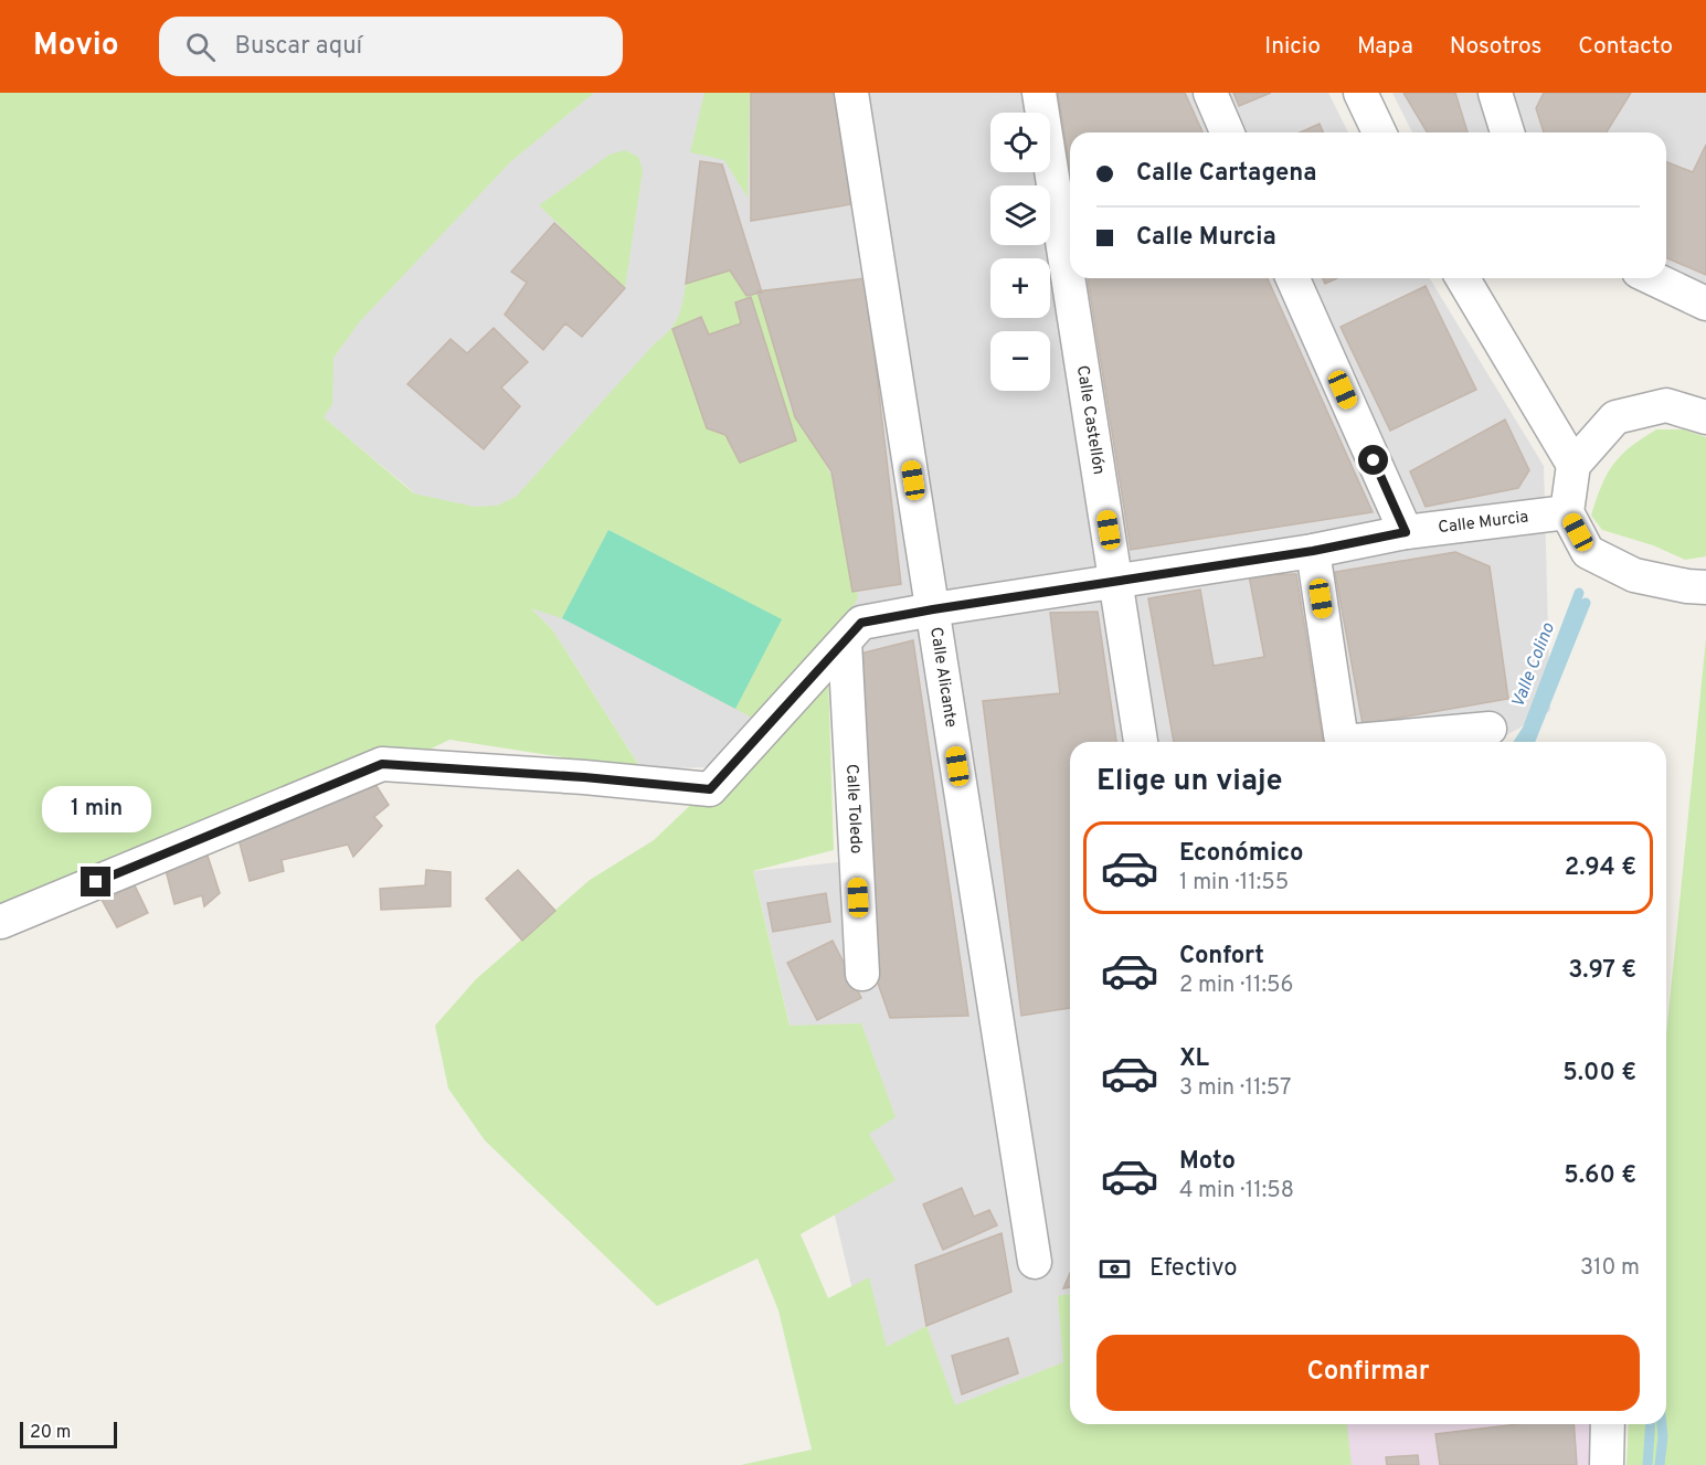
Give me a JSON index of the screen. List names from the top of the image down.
{
  "streets": {
    "street": [
      "Calle Castellón",
      "Calle Murcia",
      "Calle Alicante",
      "Calle Toledo"
    ]
  },
  "crossings": [
    ["Calle Castellón", "Calle Murcia"],
    ["Calle Murcia", "Calle Alicante"],
    ["Calle Murcia", "Calle Toledo"]
  ],
  "water": ["Valle Colino"],
  "scale_bar": "20 m",
  "page": {
    "header": "Movio",
    "search": "Buscar aquí",
    "nav": [
      "Inicio",
      "Mapa",
      "Nosotros",
      "Contacto"
    ],
    "map_buttons": ["+", "−"],
    "banner": ["Calle Cartagena", "Calle Murcia"],
    "heading": "Elige un viaje",
    "bubble": "1 min",
    "list": [
      {
        "name": "Económico",
        "note": "1 min · 11:55",
        "value": "2.94 €"
      },
      {
        "name": "Confort",
        "note": "2 min · 11:56",
        "value": "3.97 €"
      },
      {
        "name": "XL",
        "note": "3 min · 11:57",
        "value": "5.00 €"
      },
      {
        "name": "Moto",
        "note": "4 min · 11:58",
        "value": "5.60 €"
      }
    ],
    "pay": ["Efectivo", "310 m"],
    "buttons": "Confirmar",
    "scale": "20 m"
  }
}
